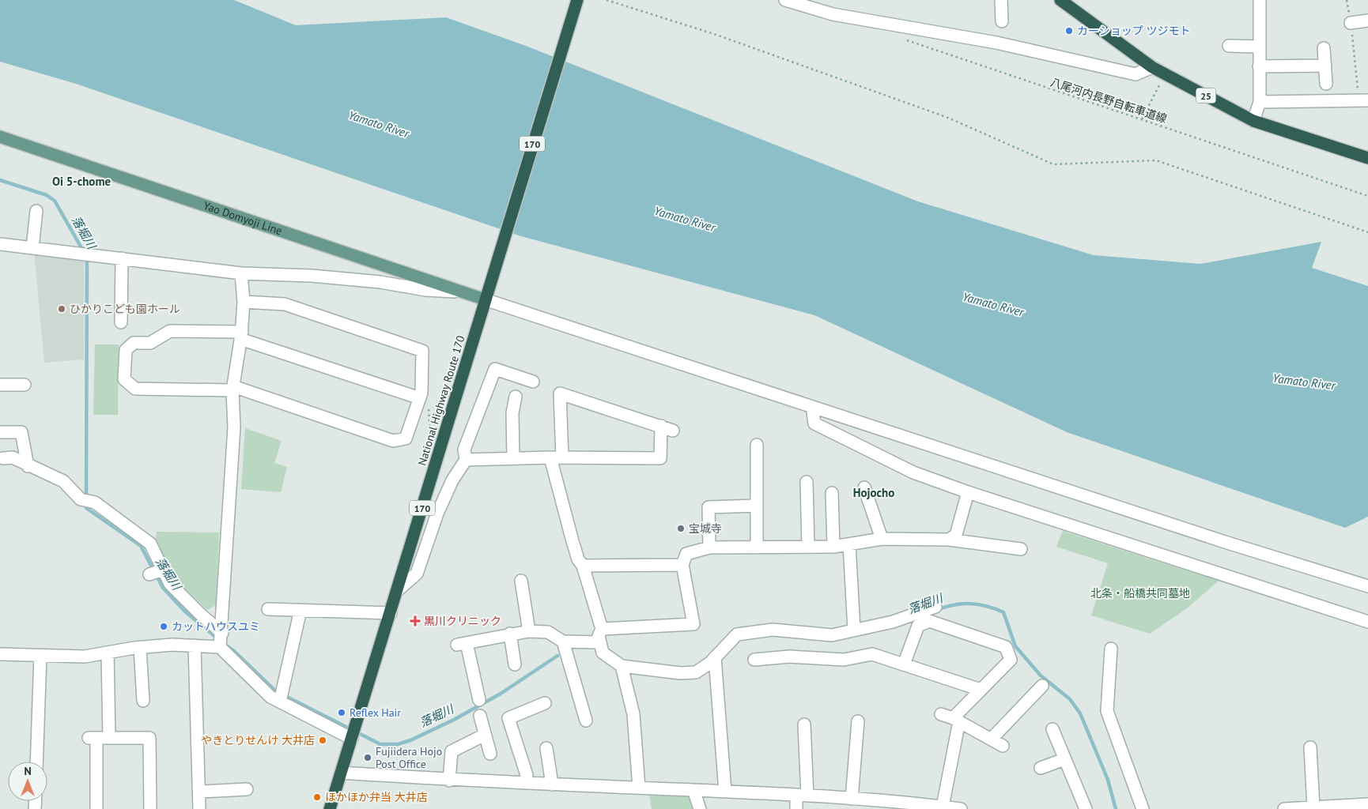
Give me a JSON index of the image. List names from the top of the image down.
{
  "streets": {
    "highway": ["25", "170", "National Highway Route 170"],
    "main road": ["Yao Domyoji Line"],
    "path": ["八尾河内長野自転車道線"]
  },
  "crossings": [
    ["Yao Domyoji Line", "National Highway Route 170"]
  ],
  "districts": ["Oi 5-chome", "Hojocho"],
  "water": ["Yamato River", "落堀川"],
  "parks": ["北条・船橋共同墓地"],
  "places": {
    "other": [
      "カーショップ ツジモト",
      "ひかりこども園ホール",
      "宝城寺",
      "カットハウスユミ",
      "Reflex Hair",
      "やきとりせんけ 大井店",
      "Fujiidera Hojo Post Office",
      "ほかほか弁当 大井店"
    ],
    "health": ["黒川クリニック"]
  },
  "north": "top"
}
